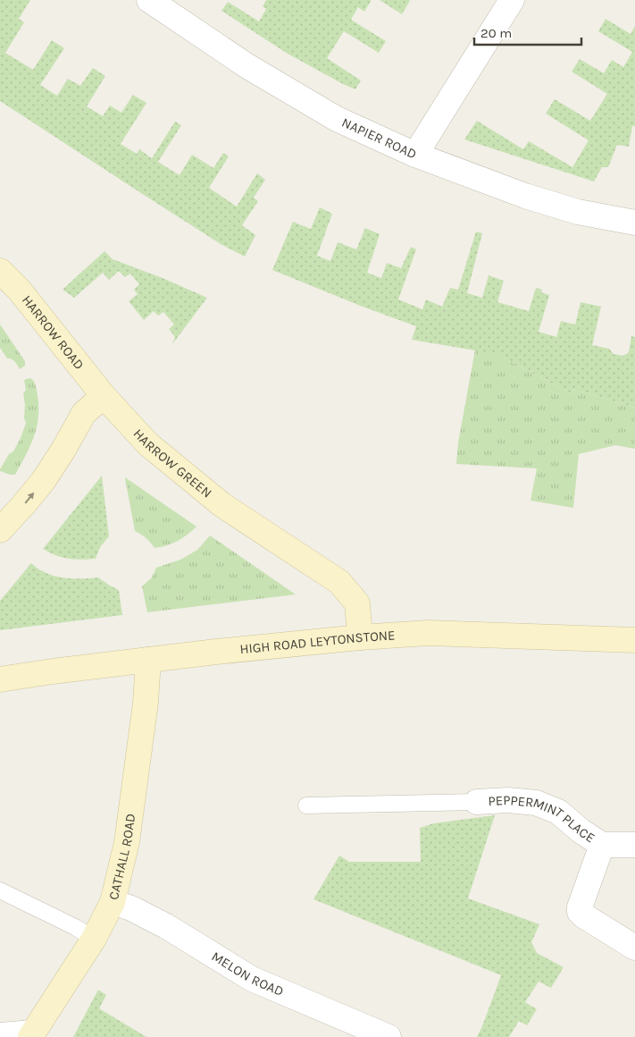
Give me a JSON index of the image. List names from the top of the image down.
{
  "streets": {
    "main road": [
      "HARROW ROAD",
      "HARROW GREEN",
      "HIGH ROAD LEYTONSTONE",
      "CATHALL ROAD"
    ],
    "street": ["NAPIER ROAD", "PEPPERMINT PLACE", "MELON ROAD"]
  },
  "crossings": [
    ["HARROW ROAD", "HARROW GREEN"],
    ["HARROW GREEN", "HIGH ROAD LEYTONSTONE"],
    ["HIGH ROAD LEYTONSTONE", "CATHALL ROAD"],
    ["CATHALL ROAD", "MELON ROAD"]
  ],
  "scale_bar": "20 m"
}
